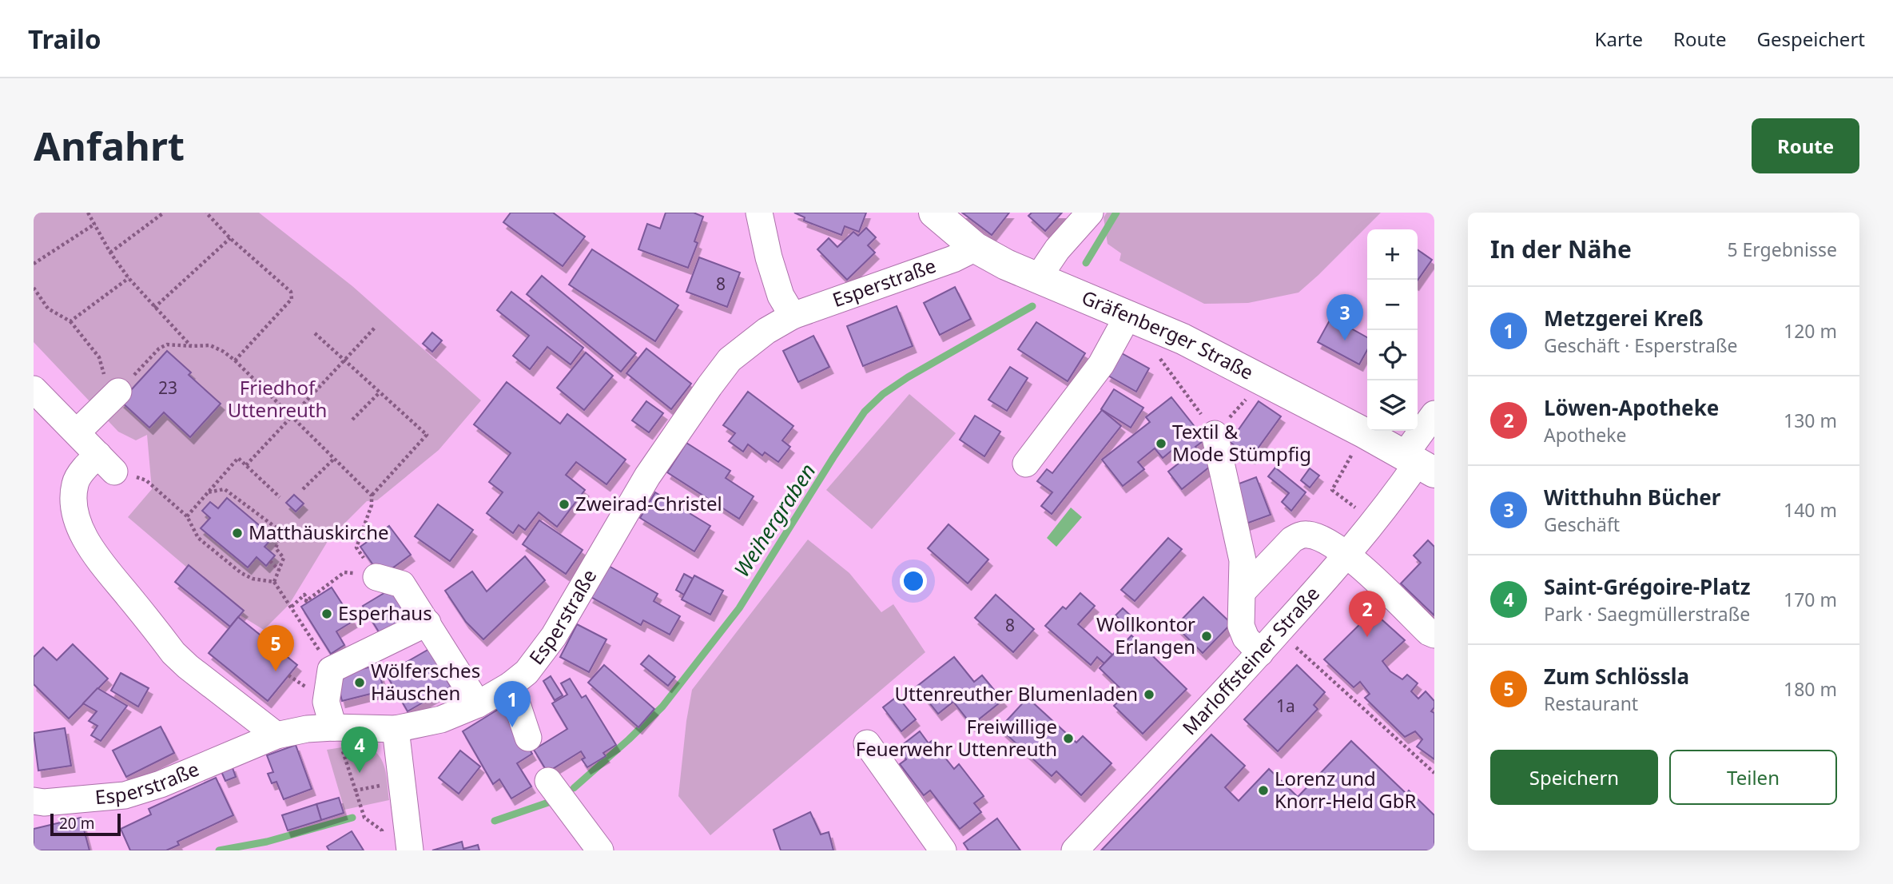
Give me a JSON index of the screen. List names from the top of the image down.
{
  "streets": {
    "main road": ["Gräfenberger Straße"],
    "street": ["Esperstraße", "Marloffsteiner Straße"]
  },
  "crossings": [
    ["Esperstraße", "Gräfenberger Straße"],
    ["Gräfenberger Straße", "Marloffsteiner Straße"]
  ],
  "water": ["Weihergraben"],
  "parks": ["Friedhof Uttenreuth"],
  "places": [
    "Textil & Mode Stümpfig",
    "Zweirad-Christel",
    "Matthäuskirche",
    "Esperhaus",
    "Wollkontor Erlangen",
    "Wölfersches Häuschen",
    "Uttenreuther Blumenladen",
    "Freiwillige Feuerwehr Uttenreuth",
    "Lorenz und Knorr-Held GbR"
  ],
  "house_numbers": [
    "8",
    "23",
    "8",
    "1a"
  ],
  "scale_bar": "20 m",
  "page": {
    "header": "Trailo",
    "nav": ["Karte", "Route", "Gespeichert"],
    "buttons": [
      "Route",
      ["Speichern", "Teilen"]
    ],
    "title": "Anfahrt",
    "heading": ["In der Nähe", "5 Ergebnisse"],
    "map_buttons": ["+", "−"],
    "list": [
      {
        "mark": "1",
        "name": "Metzgerei Kreß",
        "note": "Geschäft · Esperstraße",
        "value": "120 m"
      },
      {
        "mark": "2",
        "name": "Löwen-Apotheke",
        "note": "Apotheke",
        "value": "130 m"
      },
      {
        "mark": "3",
        "name": "Witthuhn Bücher",
        "note": "Geschäft",
        "value": "140 m"
      },
      {
        "mark": "4",
        "name": "Saint-Grégoire-Platz",
        "note": "Park · Saegmüllerstraße",
        "value": "170 m"
      },
      {
        "mark": "5",
        "name": "Zum Schlössla",
        "note": "Restaurant",
        "value": "180 m"
      }
    ],
    "pins": [
      "3",
      "2",
      "5",
      "1",
      "4"
    ],
    "scale": "20 m"
  }
}
